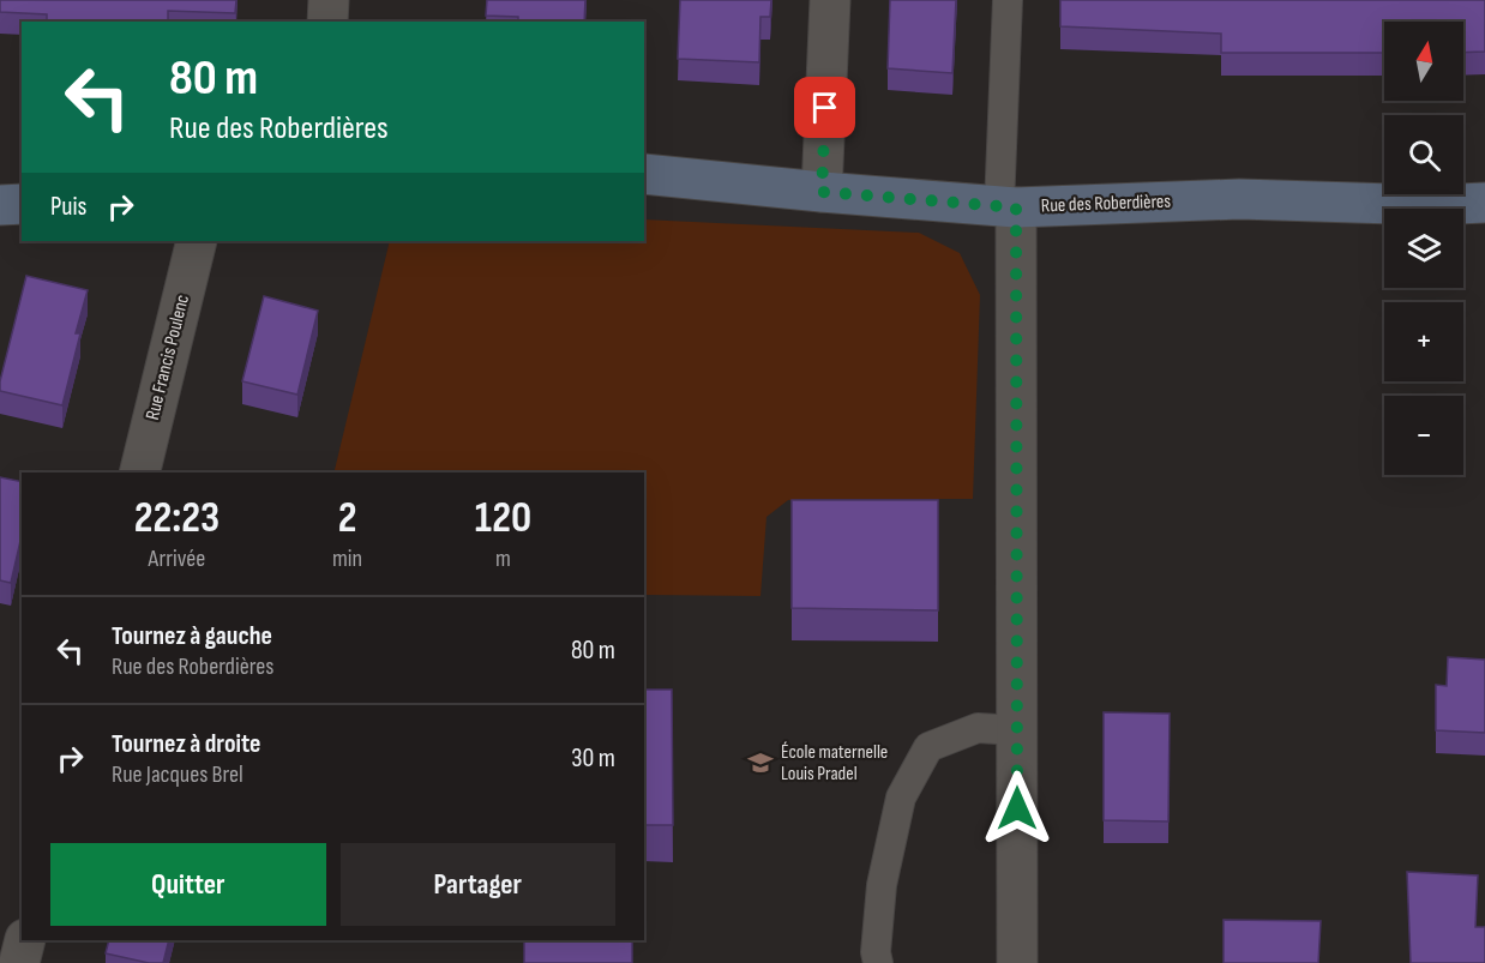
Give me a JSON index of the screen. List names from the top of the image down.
{
  "streets": {
    "street": ["Rue des Roberdières", "Rue Francis Poulenc"]
  },
  "places": {
    "school or university": ["École maternelle Louis Pradel"]
  },
  "north": "top",
  "page": {
    "map_buttons": ["+", "−"],
    "turn": ["80 m", "Rue des Roberdières"],
    "then": "Puis",
    "eta": [
      "22:23",
      "Arrivée",
      "2",
      "min",
      "120",
      "m"
    ],
    "list": [
      {
        "name": "Tournez à gauche",
        "note": "Rue des Roberdières",
        "value": "80 m"
      },
      {
        "name": "Tournez à droite",
        "note": "Rue Jacques Brel",
        "value": "30 m"
      }
    ],
    "buttons": ["Quitter", "Partager"]
  }
}
